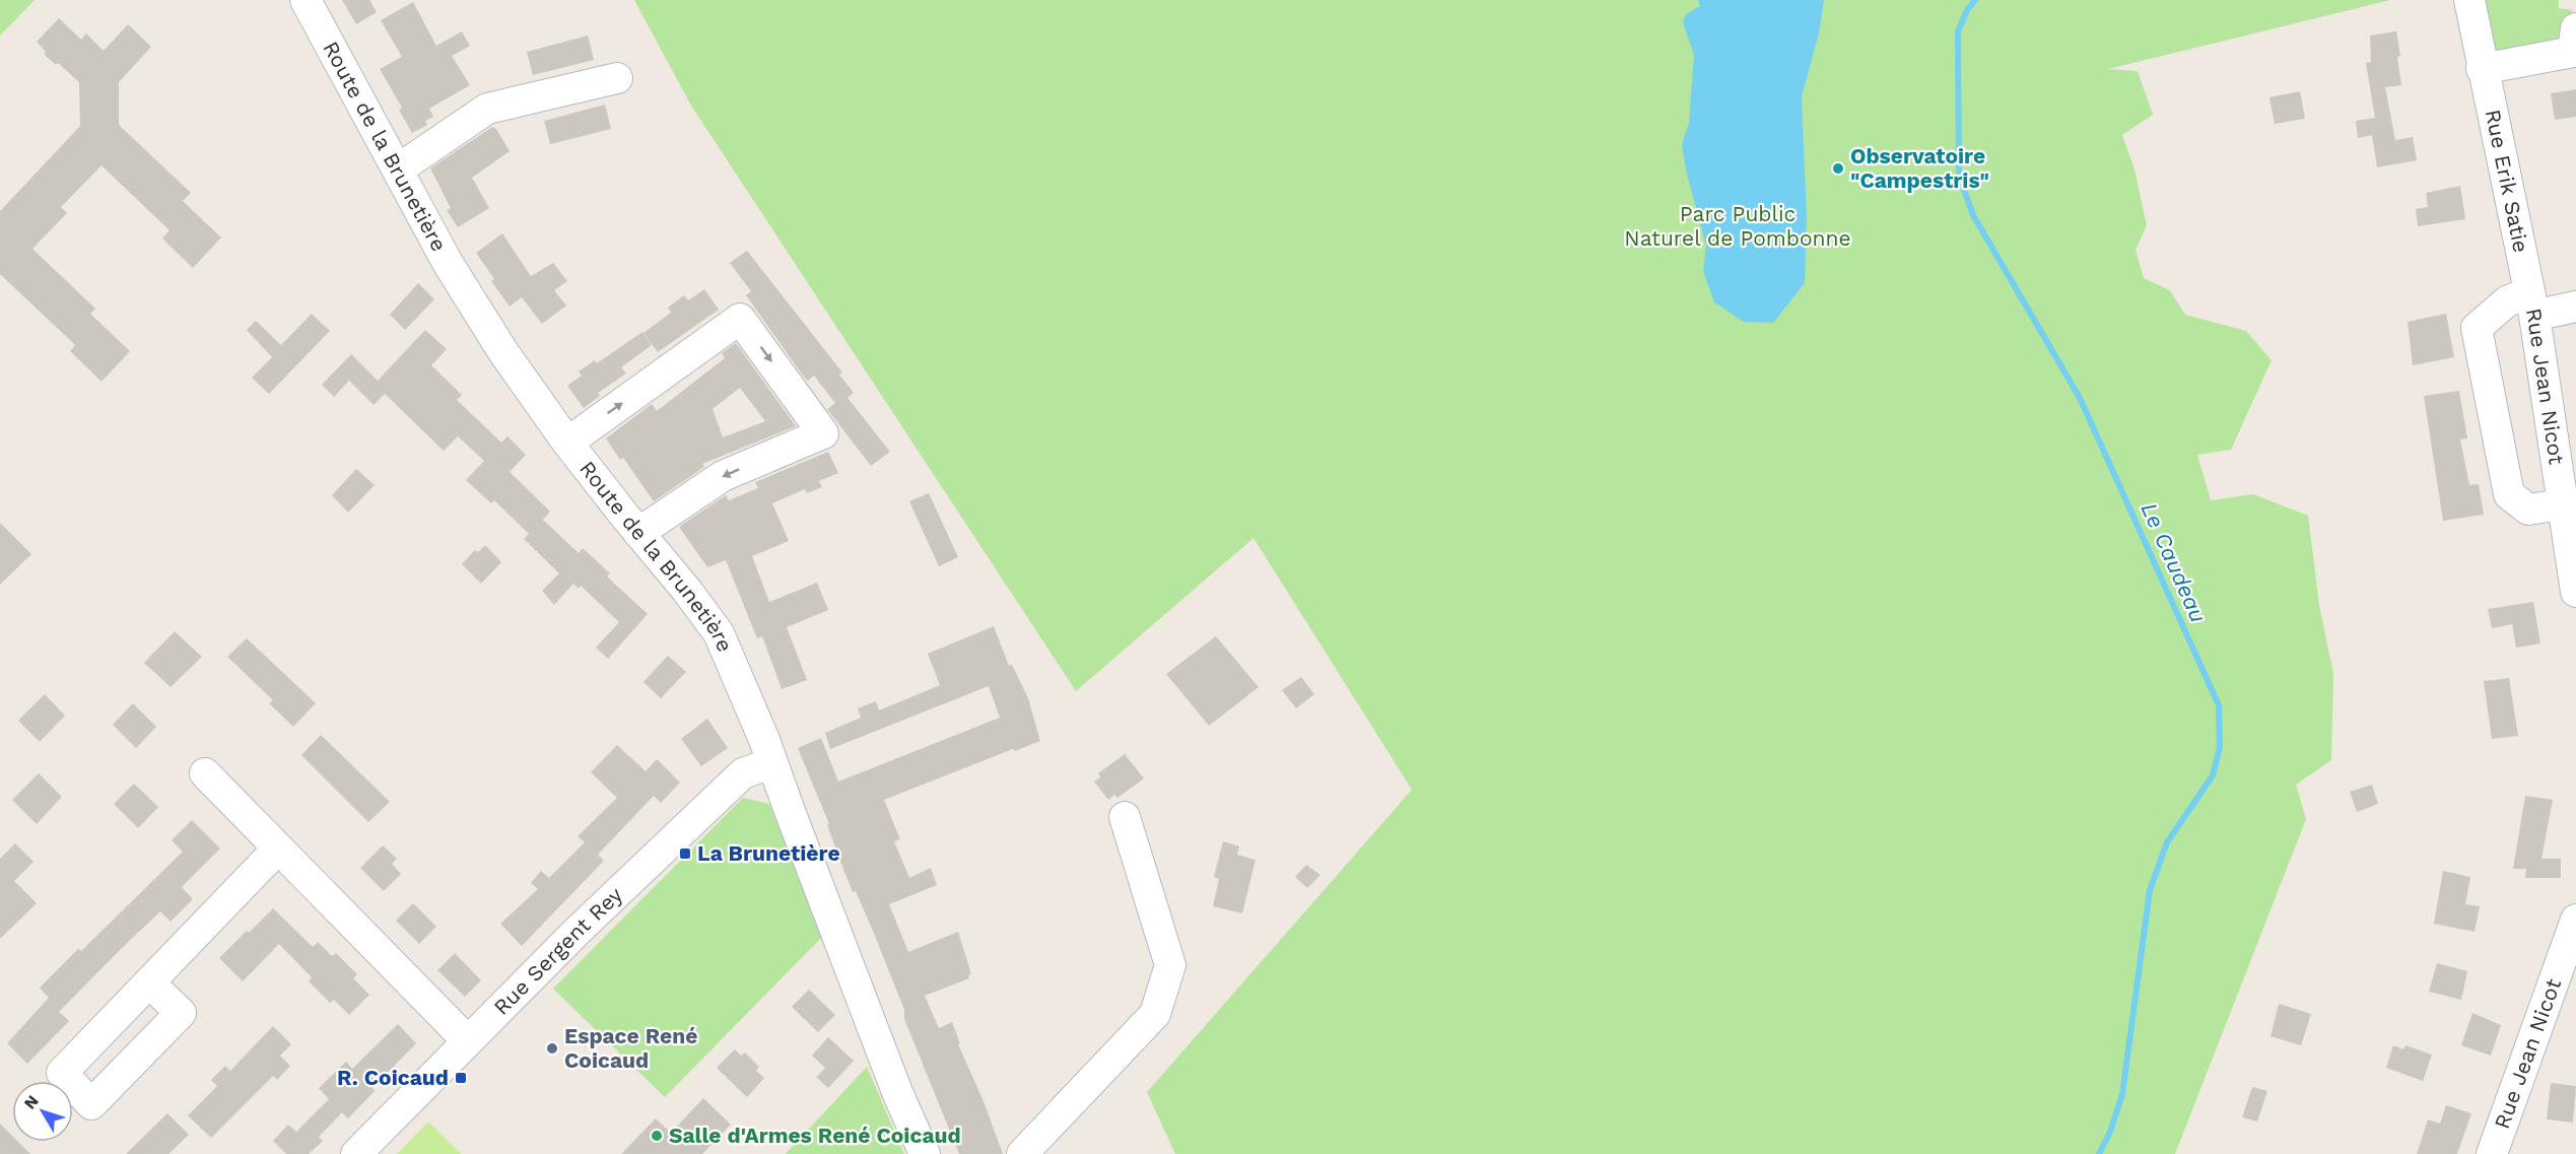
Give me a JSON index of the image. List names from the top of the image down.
{
  "streets": {
    "street": [
      "Route de la Brunetière",
      "Rue Erik Satie",
      "Rue Jean Nicot",
      "Rue Sergent Rey"
    ]
  },
  "crossings": [
    ["Route de la Brunetière", "Rue Sergent Rey"],
    ["Rue Erik Satie", "Rue Jean Nicot"]
  ],
  "water": ["Le Caudeau"],
  "parks": ["Parc Public Naturel de Pombonne"],
  "places": {
    "other": ["Observatoire \"Campestris\"", "Espace René Coicaud", "Salle d'Armes René Coicaud"],
    "transit": ["La Brunetière", "R. Coicaud"]
  },
  "north": "top left"
}
